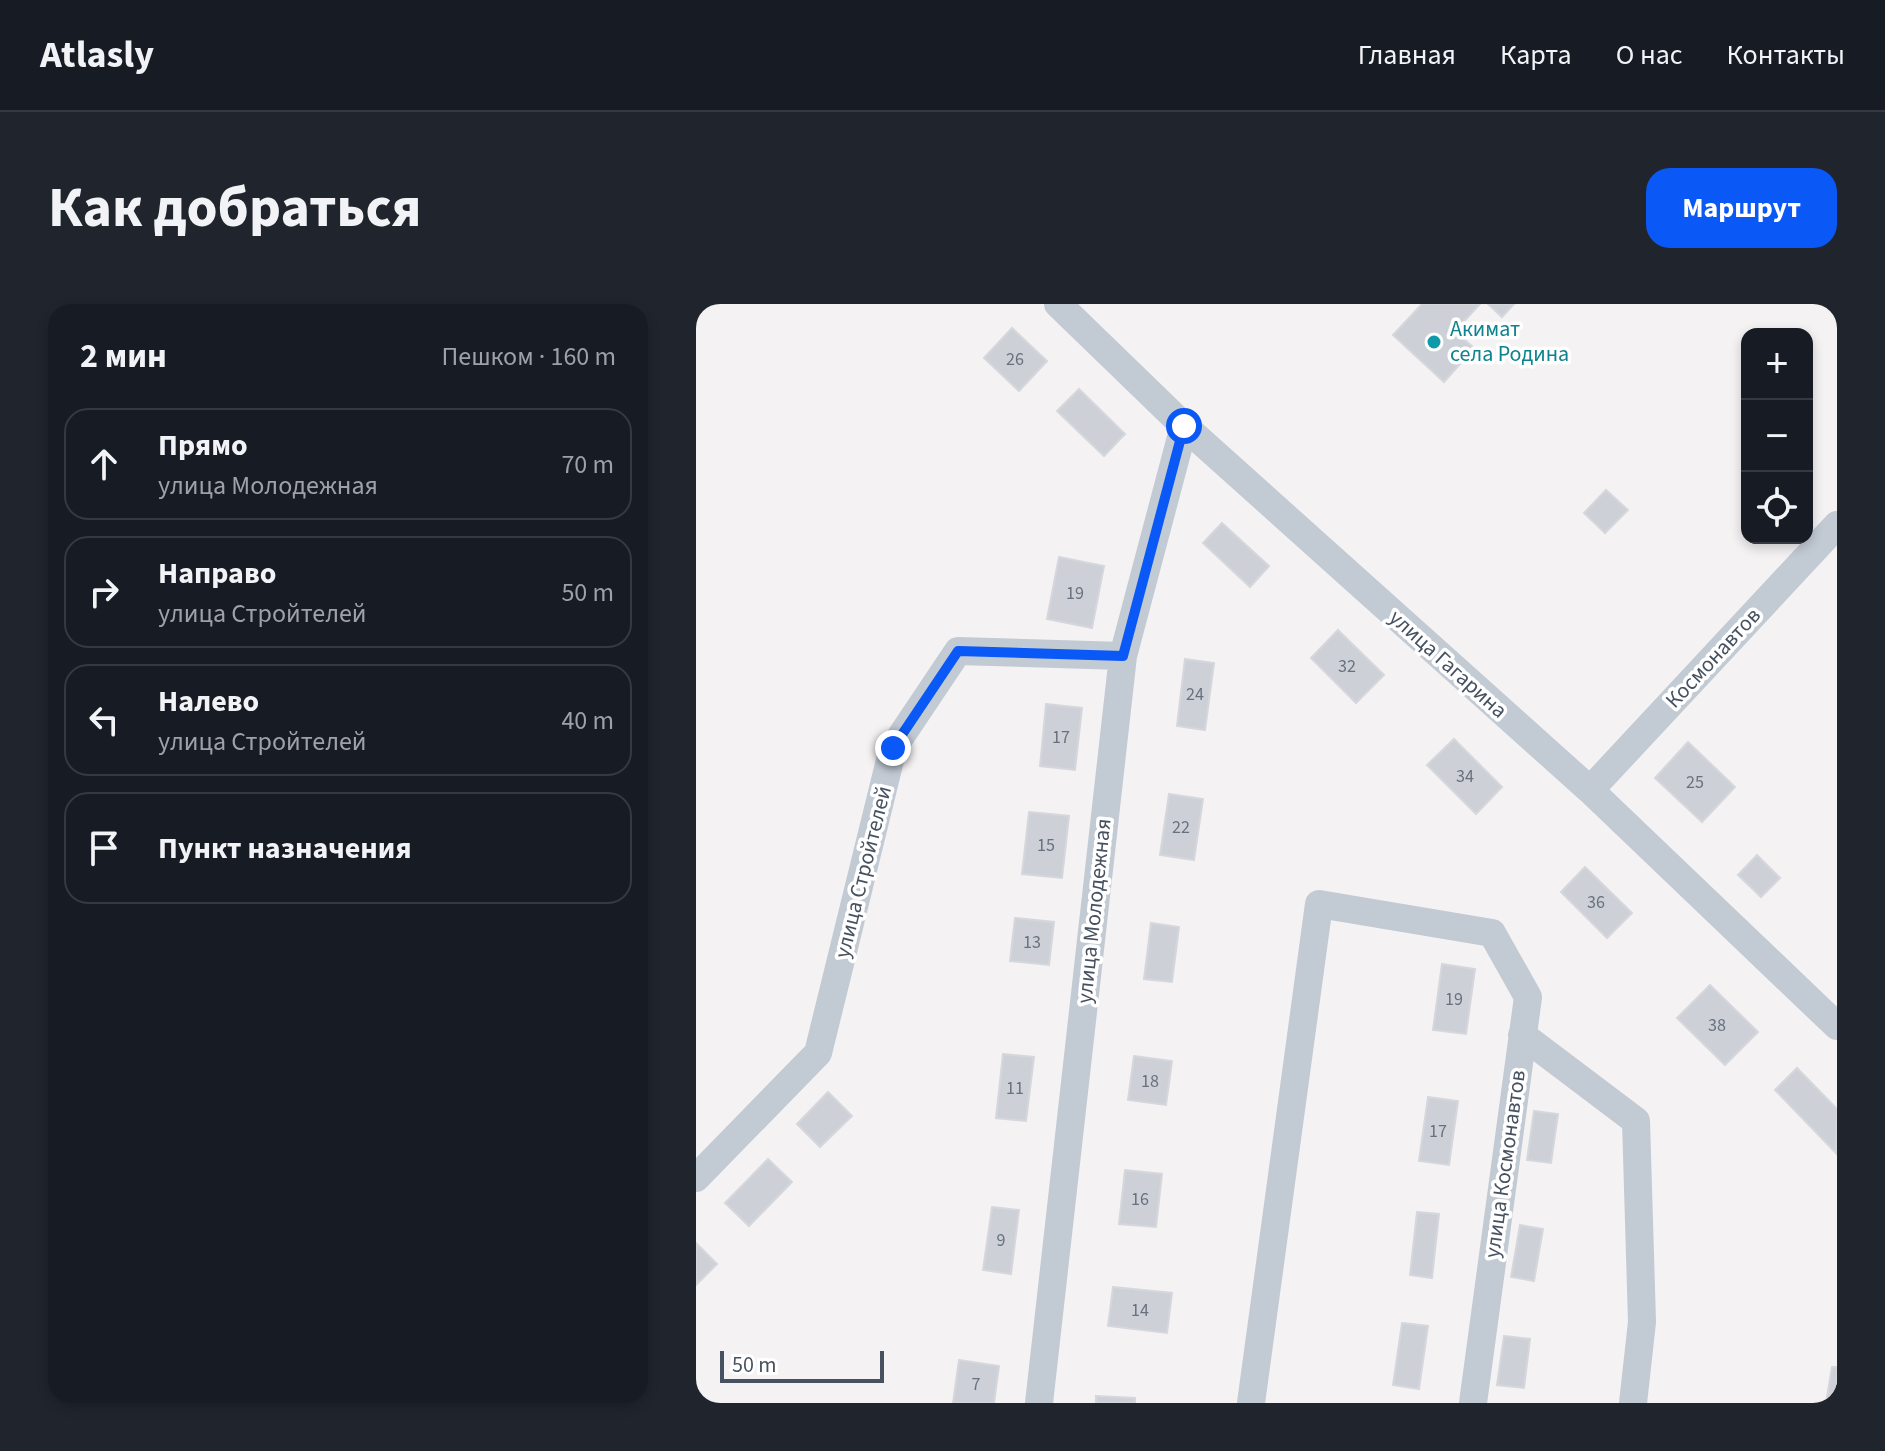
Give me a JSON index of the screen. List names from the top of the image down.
{
  "streets": {
    "street": [
      "Космонавтов",
      "улица Гагарина",
      "улица Стройтелей",
      "улица Молодежная",
      "улица Космонавтов"
    ]
  },
  "crossings": [
    ["Космонавтов", "улица Гагарина"],
    ["улица Гагарина", "улица Молодежная"],
    ["улица Стройтелей", "улица Молодежная"]
  ],
  "places": ["Акимат села Родина"],
  "house_numbers": [
    "26",
    "19",
    "32",
    "24",
    "17",
    "34",
    "25",
    "22",
    "15",
    "36",
    "13",
    "19",
    "38",
    "18",
    "11",
    "17",
    "16",
    "9",
    "14",
    "7"
  ],
  "scale_bar": "50 m",
  "page": {
    "header": "Atlasly",
    "nav": [
      "Главная",
      "Карта",
      "О нас",
      "Контакты"
    ],
    "buttons": "Маршрут",
    "title": "Как добраться",
    "heading": ["2 мин", "Пешком · 160 m"],
    "map_buttons": ["+", "−"],
    "list": [
      ["Прямо", "улица Молодежная", "70 m"],
      ["Направо", "улица Стройтелей", "50 m"],
      ["Налево", "улица Стройтелей", "40 m"],
      "Пункт назначения"
    ],
    "scale": "50 m"
  }
}
